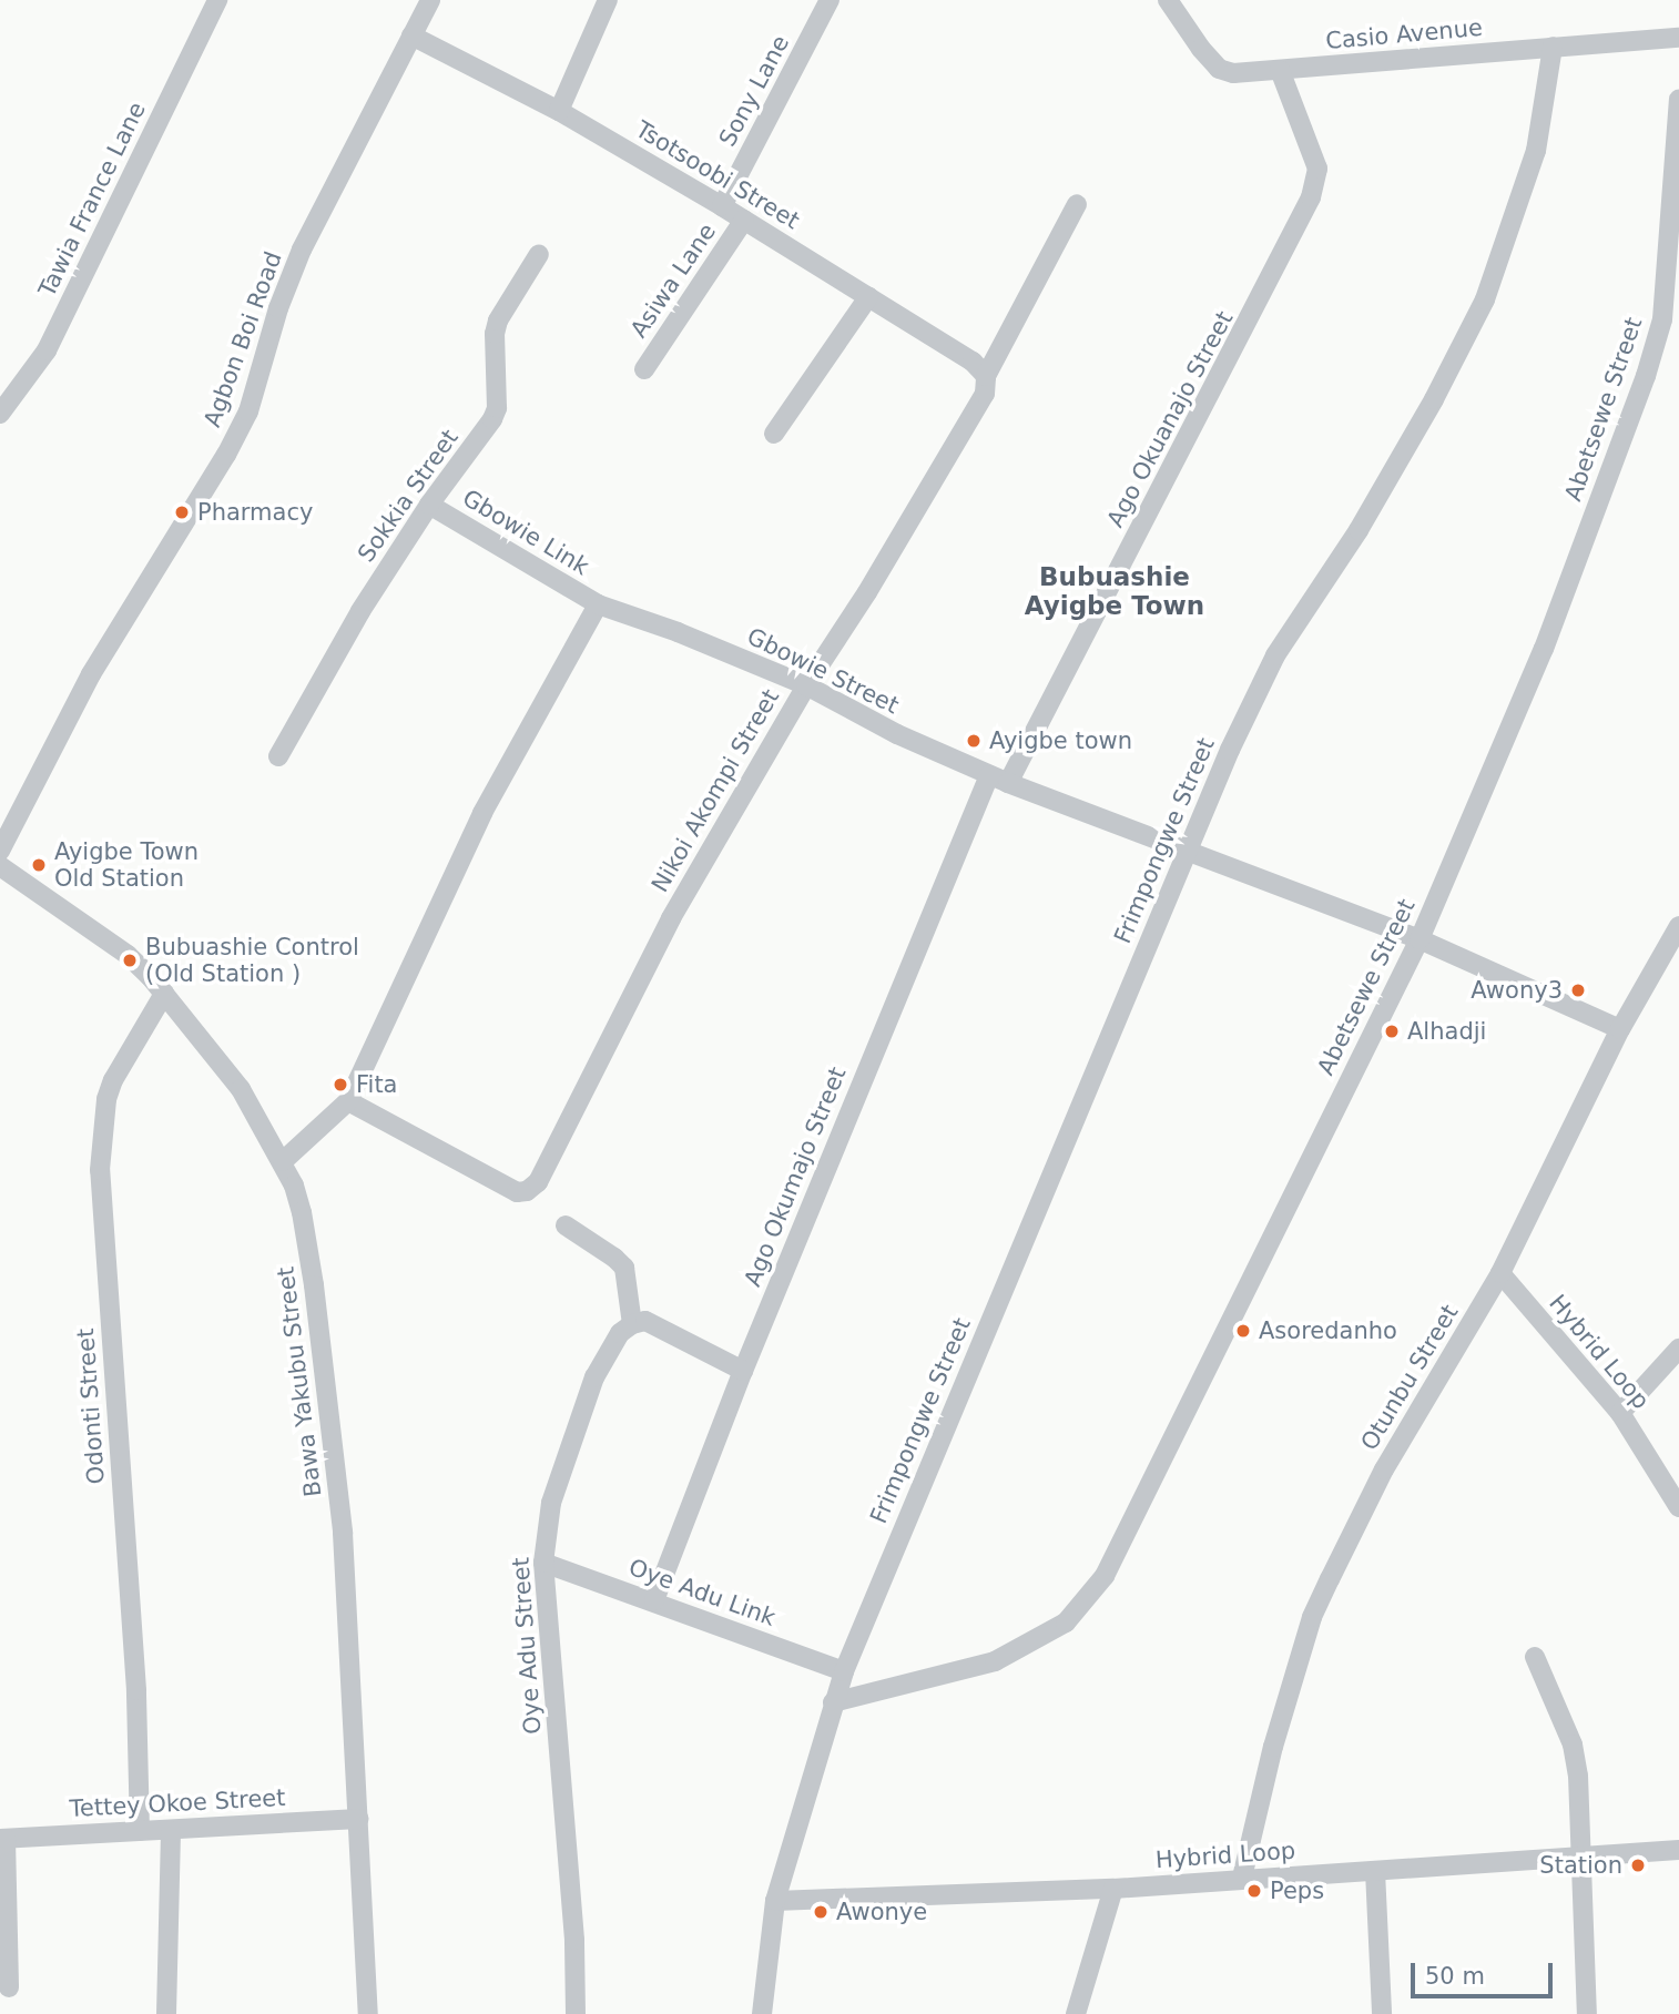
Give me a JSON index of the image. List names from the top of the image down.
{
  "streets": {
    "street": [
      "Casio Avenue",
      "Sony Lane",
      "Tsotsoobi Street",
      "Tawia France Lane",
      "Asiwa Lane",
      "Agbon Boi Road",
      "Abetsewe Street",
      "Ago Okuanajo Street",
      "Sokkia Street",
      "Gbowie Link",
      "Gbowie Street",
      "Nikoi Akompi Street",
      "Frimpongwe Street",
      "Ago Okumajo Street",
      "Hybrid Loop",
      "Otunbu Street",
      "Bawa Yakubu Street",
      "Odonti Street",
      "Oye Adu Link",
      "Oye Adu Street",
      "Tettey Okoe Street"
    ]
  },
  "crossings": [
    ["Casio Avenue", "Ago Okuanajo Street"],
    ["Casio Avenue", "Frimpongwe Street"],
    ["Sony Lane", "Tsotsoobi Street"],
    ["Tsotsoobi Street", "Asiwa Lane"],
    ["Tsotsoobi Street", "Agbon Boi Road"],
    ["Tsotsoobi Street", "Nikoi Akompi Street"],
    ["Abetsewe Street", "Gbowie Street"],
    ["Abetsewe Street", "Frimpongwe Street"],
    ["Ago Okuanajo Street", "Gbowie Street"],
    ["Sokkia Street", "Gbowie Link"],
    ["Gbowie Link", "Gbowie Street"],
    ["Gbowie Street", "Nikoi Akompi Street"],
    ["Gbowie Street", "Frimpongwe Street"],
    ["Gbowie Street", "Ago Okumajo Street"],
    ["Gbowie Street", "Otunbu Street"],
    ["Frimpongwe Street", "Oye Adu Link"],
    ["Ago Okumajo Street", "Oye Adu Link"],
    ["Hybrid Loop", "Otunbu Street"],
    ["Bawa Yakubu Street", "Odonti Street"],
    ["Bawa Yakubu Street", "Tettey Okoe Street"],
    ["Odonti Street", "Tettey Okoe Street"],
    ["Oye Adu Link", "Oye Adu Street"]
  ],
  "districts": ["Bubuashie Ayigbe Town"],
  "places": [
    "Pharmacy",
    "Ayigbe town",
    "Ayigbe Town Old Station",
    "Bubuashie Control (Old Station )",
    "Awony3",
    "Alhadji",
    "Fita",
    "Asoredanho",
    "Station",
    "Peps",
    "Awonye"
  ],
  "scale_bar": "50 m"
}
